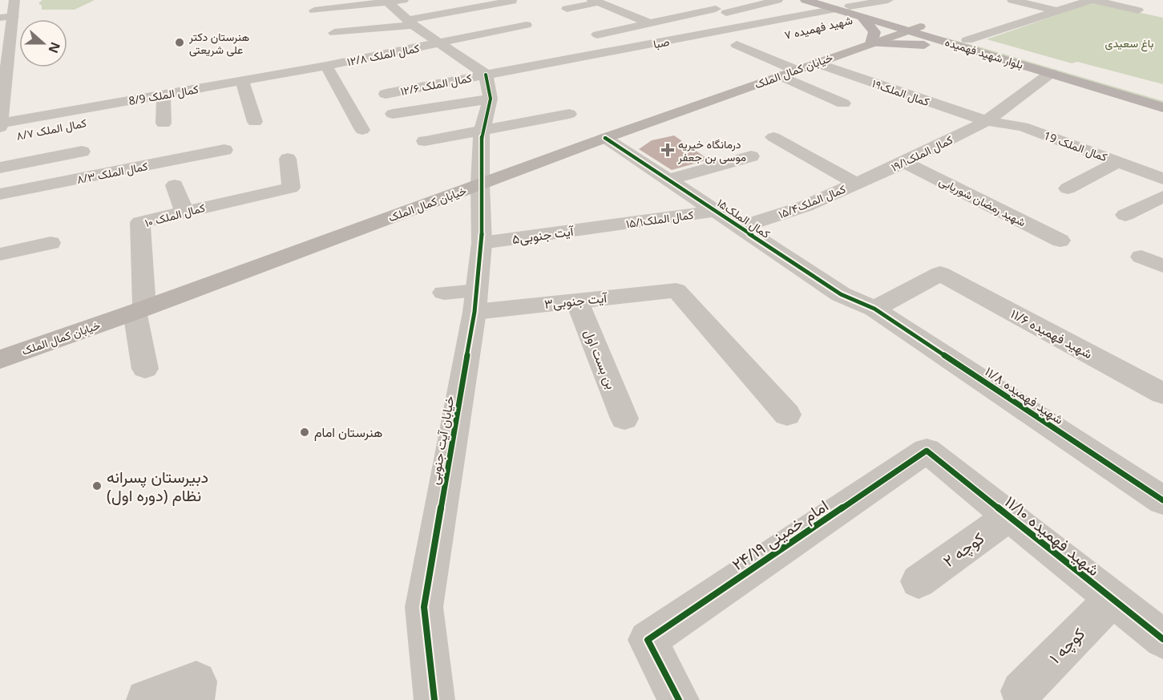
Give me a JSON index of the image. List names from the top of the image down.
{
  "streets": {
    "main road": ["بلوار شهید فهمیده", "خیابان کمال الملک"],
    "street": [
      "شهید فهمیده ۷",
      "صبا",
      "کمال الملک ۱۲/۸",
      "کمال الملک ۱۲/۶",
      "کمال الملک۱۹",
      "کمال الملک 8/9",
      "کمال الملک ۸/۷",
      "کمال الملک 19",
      "کمال الملک۱۹/۱",
      "کمال الملک ۸/۳",
      "کمال الملک۱۵/۴",
      "شهید رمضان شوریابی",
      "کمال الملک ۱۰",
      "کمال الملک۱۵",
      "کمال الملک۱۵/۱",
      "آیت جنوبی۵",
      "آیت جنوبی۳",
      "شهید فهمیده ۱۱/۶",
      "بن بست اول",
      "شهید فهمیده ۱۱/۸",
      "خیابان آیت جنوبی",
      "امام خمینی ۲۴/۱۹",
      "شهید فهمیده ۱۱/۱۰",
      "کوچه ۲",
      "کوچه ۱"
    ]
  },
  "crossings": [
    ["شهید فهمیده ۷", "صبا"],
    ["شهید فهمیده ۷", "بلوار شهید فهمیده"],
    ["صبا", "بلوار شهید فهمیده"],
    ["صبا", "کمال الملک ۱۲/۶"],
    ["بلوار شهید فهمیده", "خیابان کمال الملک"],
    ["بلوار شهید فهمیده", "کمال الملک۱۹/۱"],
    ["کمال الملک ۱۲/۸", "کمال الملک 8/9"],
    ["خیابان کمال الملک", "کمال الملک۱۹"],
    ["خیابان کمال الملک", "کمال الملک ۱۰"],
    ["خیابان کمال الملک", "کمال الملک۱۵"],
    ["خیابان کمال الملک", "خیابان آیت جنوبی"],
    ["کمال الملک۱۹", "کمال الملک 19"],
    ["کمال الملک۱۹", "کمال الملک۱۹/۱"],
    ["کمال الملک 8/9", "کمال الملک ۸/۷"],
    ["کمال الملک 19", "کمال الملک۱۹/۱"],
    ["کمال الملک۱۹/۱", "کمال الملک۱۵/۴"],
    ["کمال الملک۱۹/۱", "شهید رمضان شوریابی"],
    ["کمال الملک۱۵/۴", "کمال الملک۱۵"],
    ["کمال الملک۱۵", "کمال الملک۱۵/۱"],
    ["کمال الملک۱۵", "شهید فهمیده ۱۱/۶"],
    ["کمال الملک۱۵", "شهید فهمیده ۱۱/۸"],
    ["کمال الملک۱۵/۱", "آیت جنوبی۵"],
    ["آیت جنوبی۵", "خیابان آیت جنوبی"],
    ["آیت جنوبی۳", "بن بست اول"],
    ["آیت جنوبی۳", "خیابان آیت جنوبی"],
    ["شهید فهمیده ۱۱/۶", "شهید فهمیده ۱۱/۸"],
    ["امام خمینی ۲۴/۱۹", "شهید فهمیده ۱۱/۱۰"],
    ["شهید فهمیده ۱۱/۱۰", "کوچه ۲"],
    ["شهید فهمیده ۱۱/۱۰", "کوچه ۱"]
  ],
  "parks": ["باغ سعیدی"],
  "places": {
    "other": ["هنرستان دکتر علی شریعتی", "هنرستان امام", "دبیرستان پسرانه نظام (دوره اول)"],
    "health": ["درمانگاه خیریه موسی بن جعفر"]
  },
  "north": "right"
}
